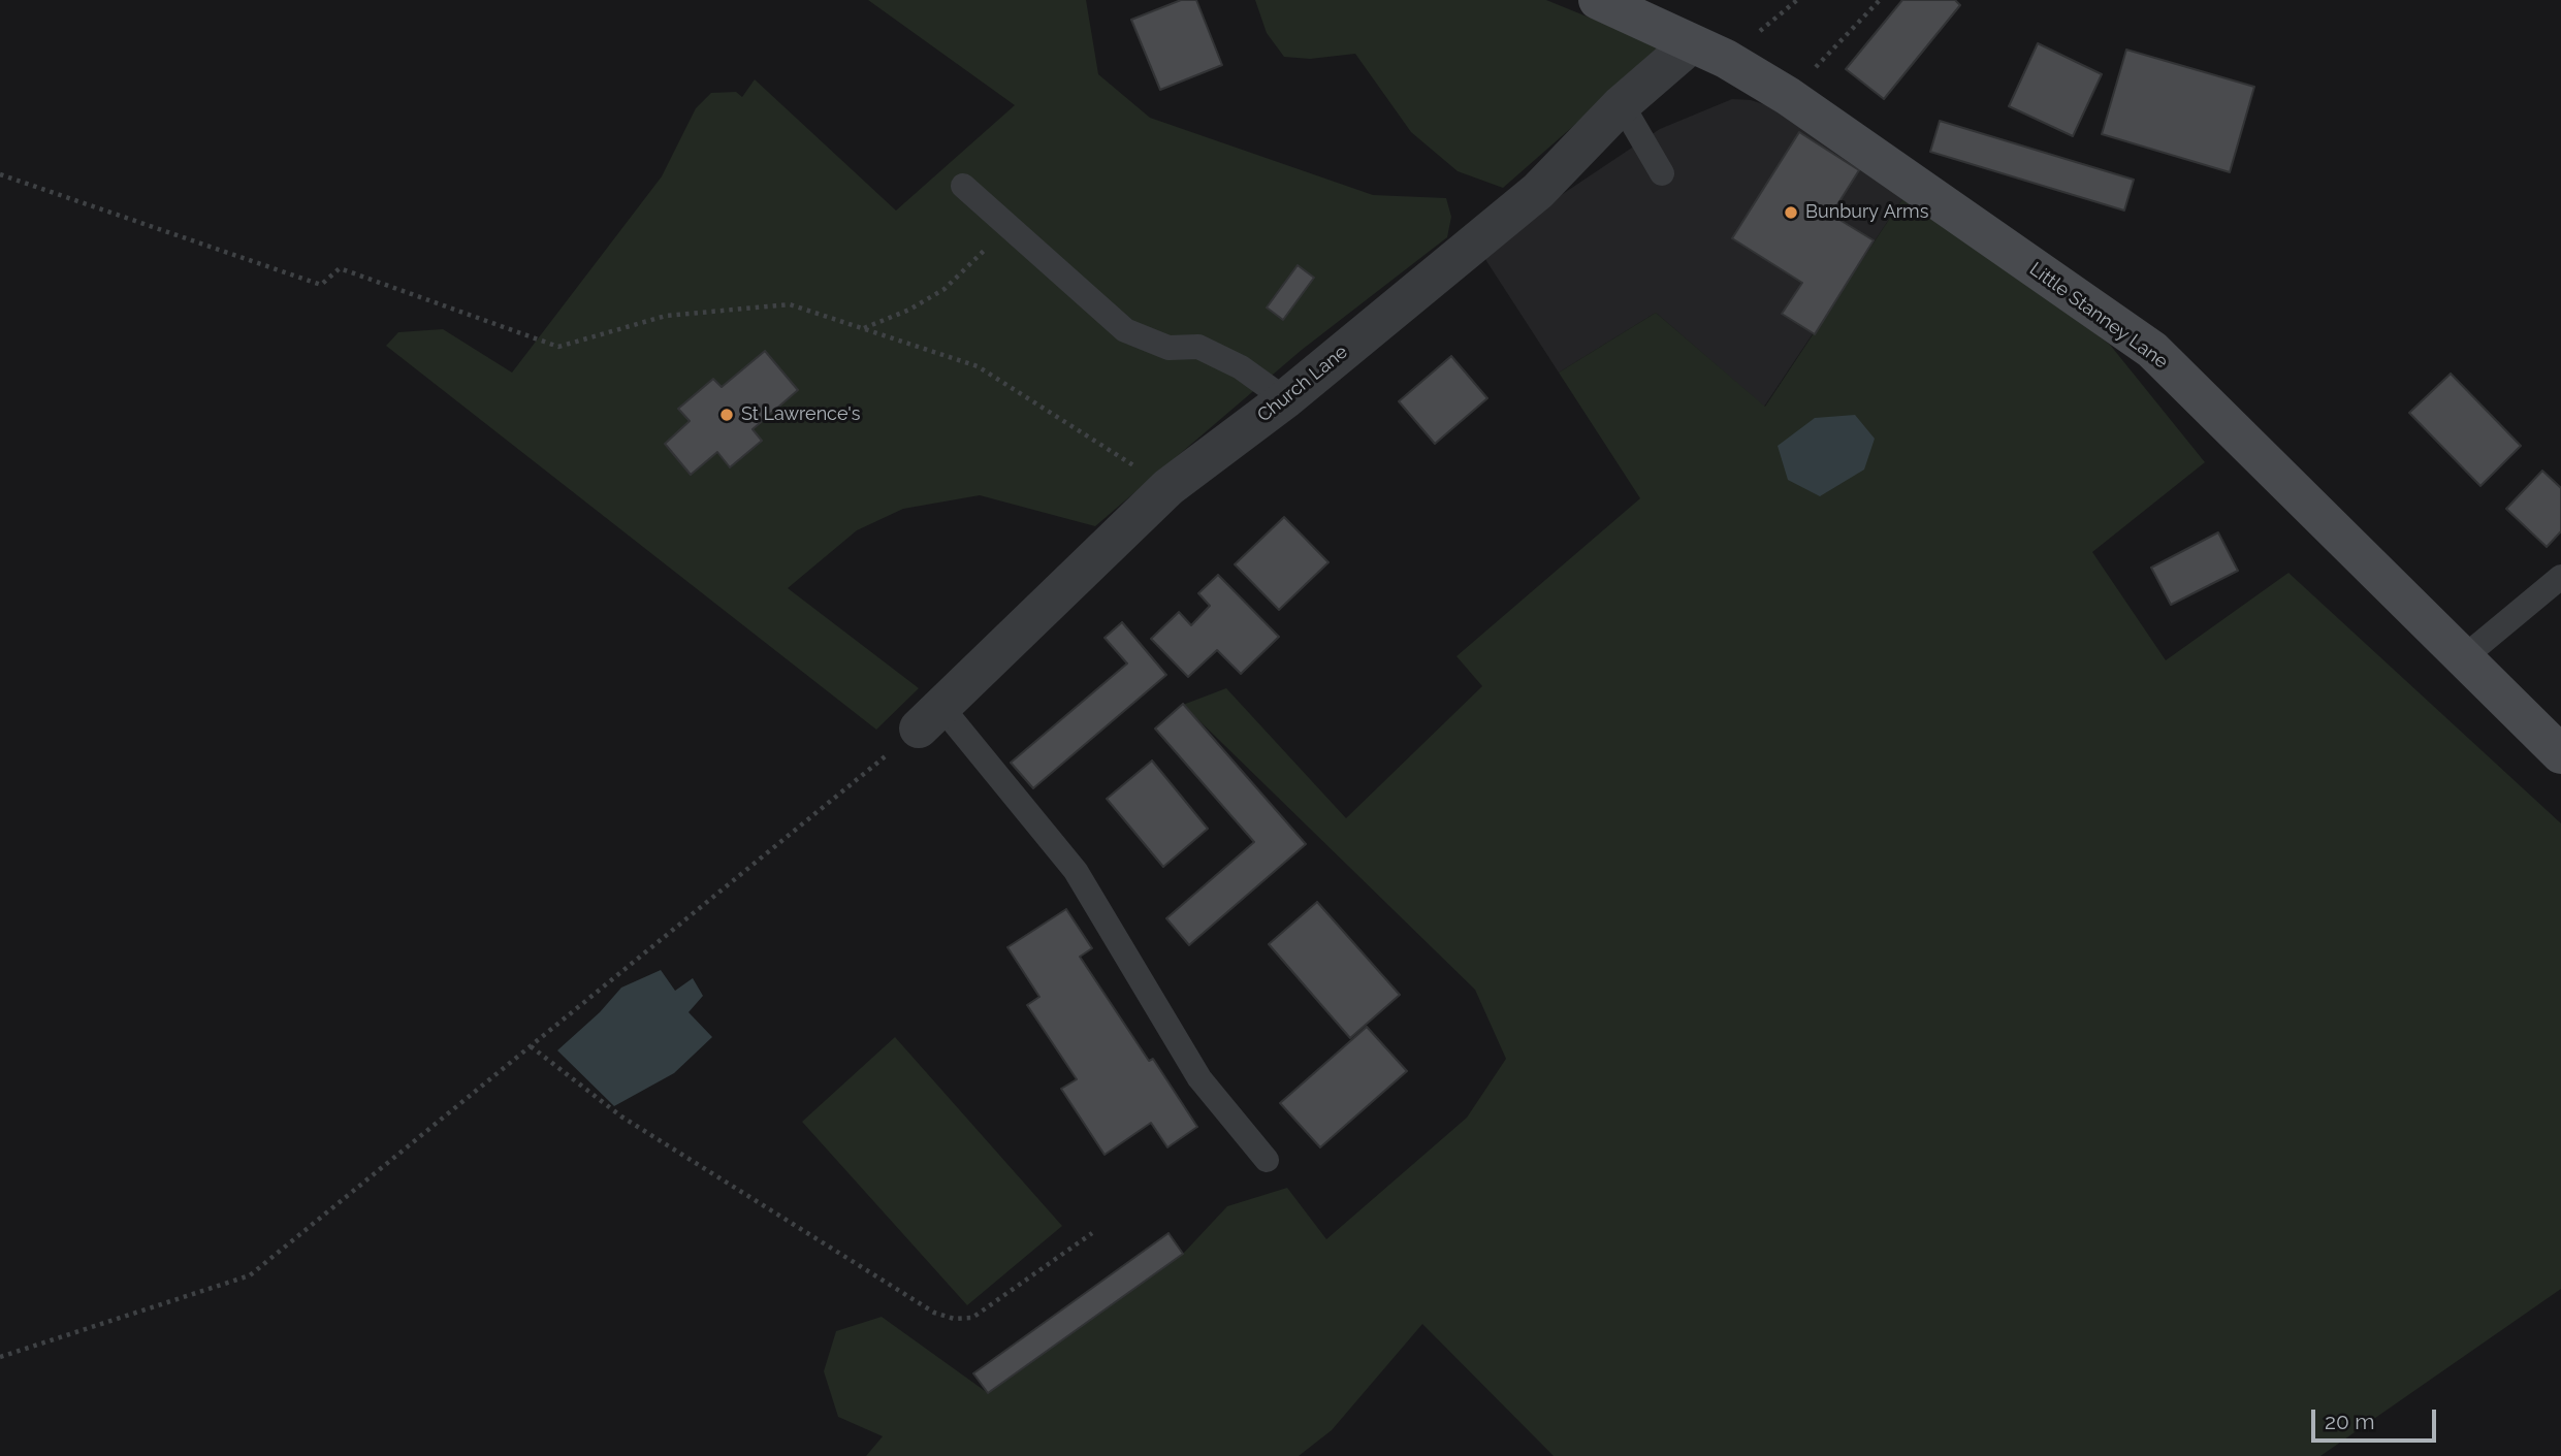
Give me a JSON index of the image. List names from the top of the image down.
{
  "streets": {
    "street": ["Little Stanney Lane", "Church Lane"]
  },
  "crossings": [
    ["Little Stanney Lane", "Church Lane"]
  ],
  "places": ["Bunbury Arms", "St Lawrence's"],
  "scale_bar": "20 m"
}
